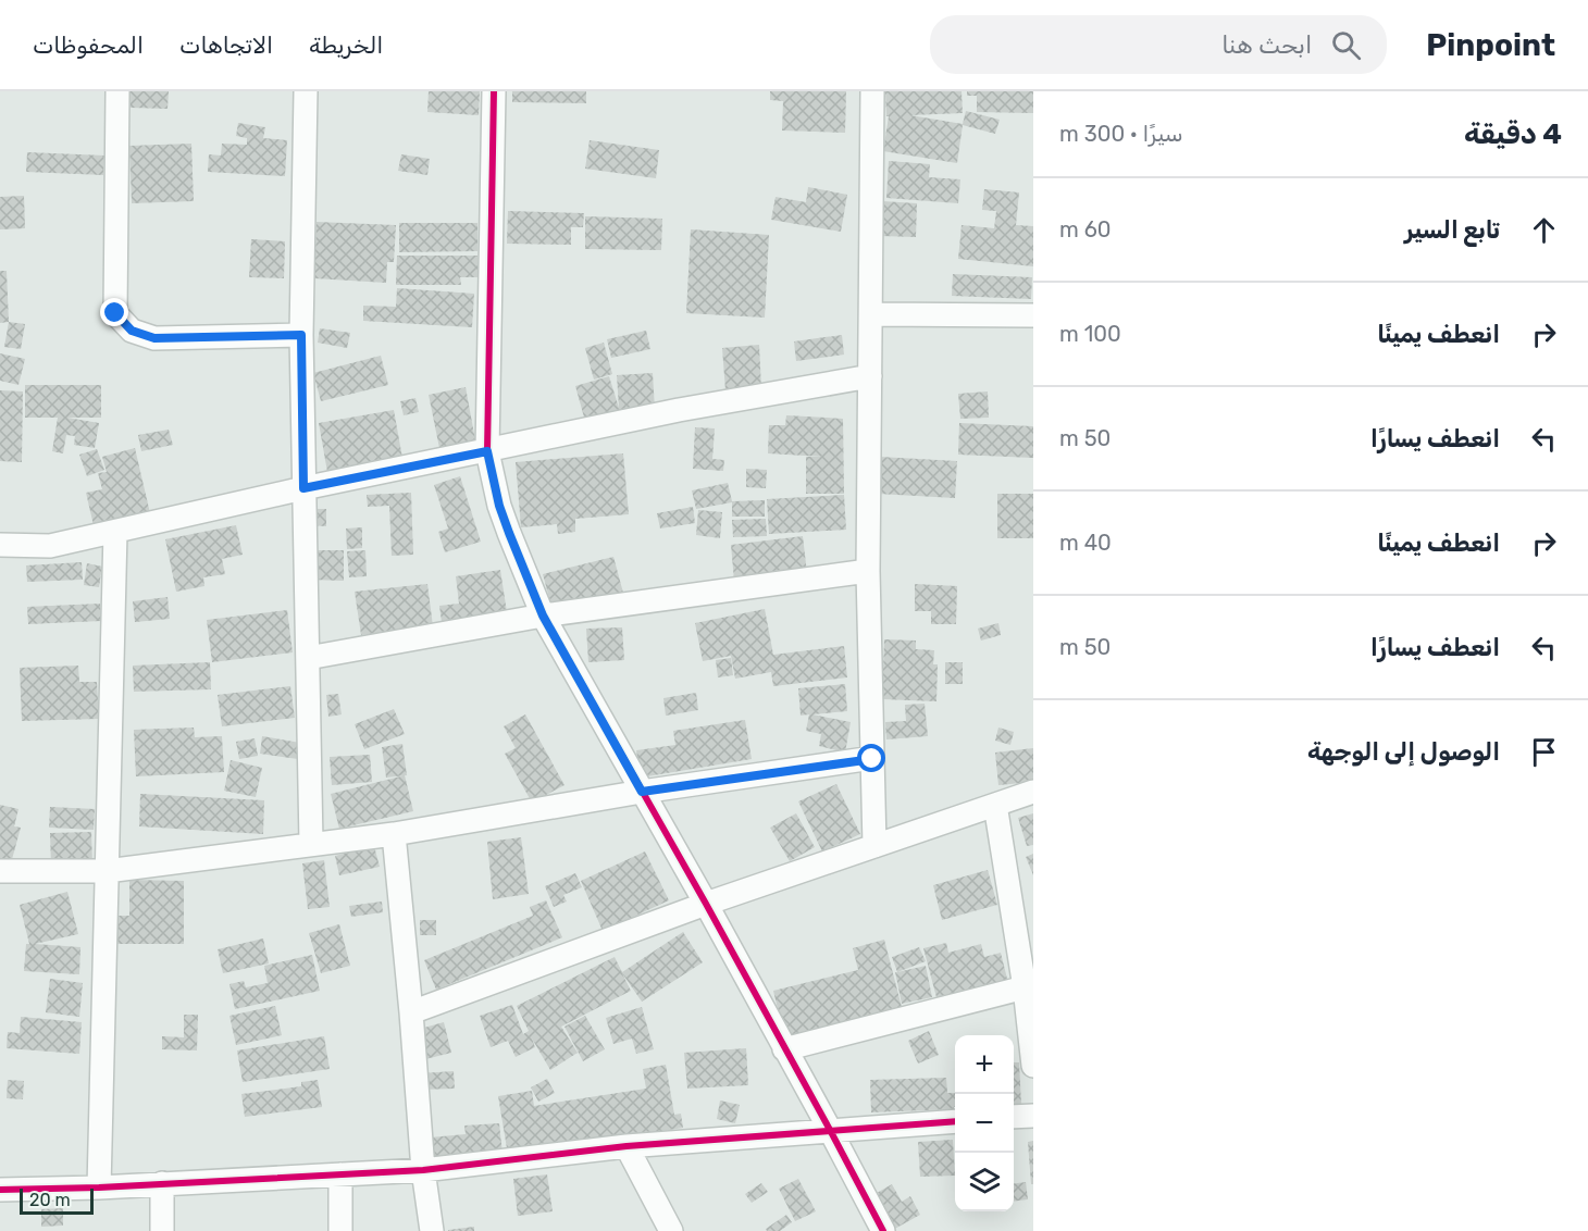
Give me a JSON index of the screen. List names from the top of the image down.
{
  "scale_bar": "20 m",
  "page": {
    "header": "Pinpoint",
    "search": "ابحث هنا",
    "nav": ["الخريطة", "الاتجاهات", "المحفوظات"],
    "heading": ["4 دقيقة", "سيرًا · 300 m"],
    "list": [
      ["تابع السير", "60 m"],
      ["انعطف يمينًا", "100 m"],
      ["انعطف يسارًا", "50 m"],
      ["انعطف يمينًا", "40 m"],
      ["انعطف يسارًا", "50 m"],
      "الوصول إلى الوجهة"
    ],
    "map_buttons": ["+", "−"],
    "scale": "20 m"
  }
}
